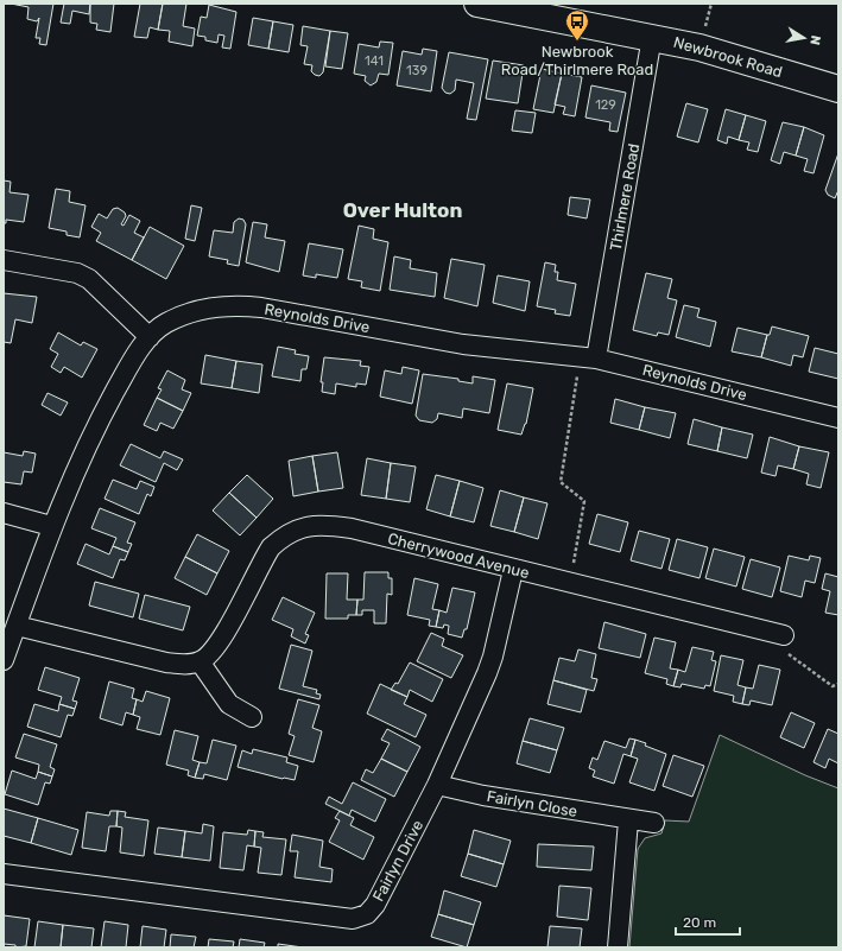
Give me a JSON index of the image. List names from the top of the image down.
{
  "streets": {
    "highway": ["Newbrook Road"],
    "street": [
      "Thirlmere Road",
      "Reynolds Drive",
      "Cherrywood Avenue",
      "Fairlyn Close",
      "Fairlyn Drive"
    ]
  },
  "crossings": [
    ["Newbrook Road", "Thirlmere Road"],
    ["Thirlmere Road", "Reynolds Drive"],
    ["Cherrywood Avenue", "Fairlyn Drive"],
    ["Fairlyn Close", "Fairlyn Drive"]
  ],
  "districts": ["Over Hulton"],
  "places": {
    "bus stop": ["Newbrook Road/Thirlmere Road"]
  },
  "house_numbers": ["141", "139", "129"],
  "scale_bar": "20 m",
  "north": "right"
}
